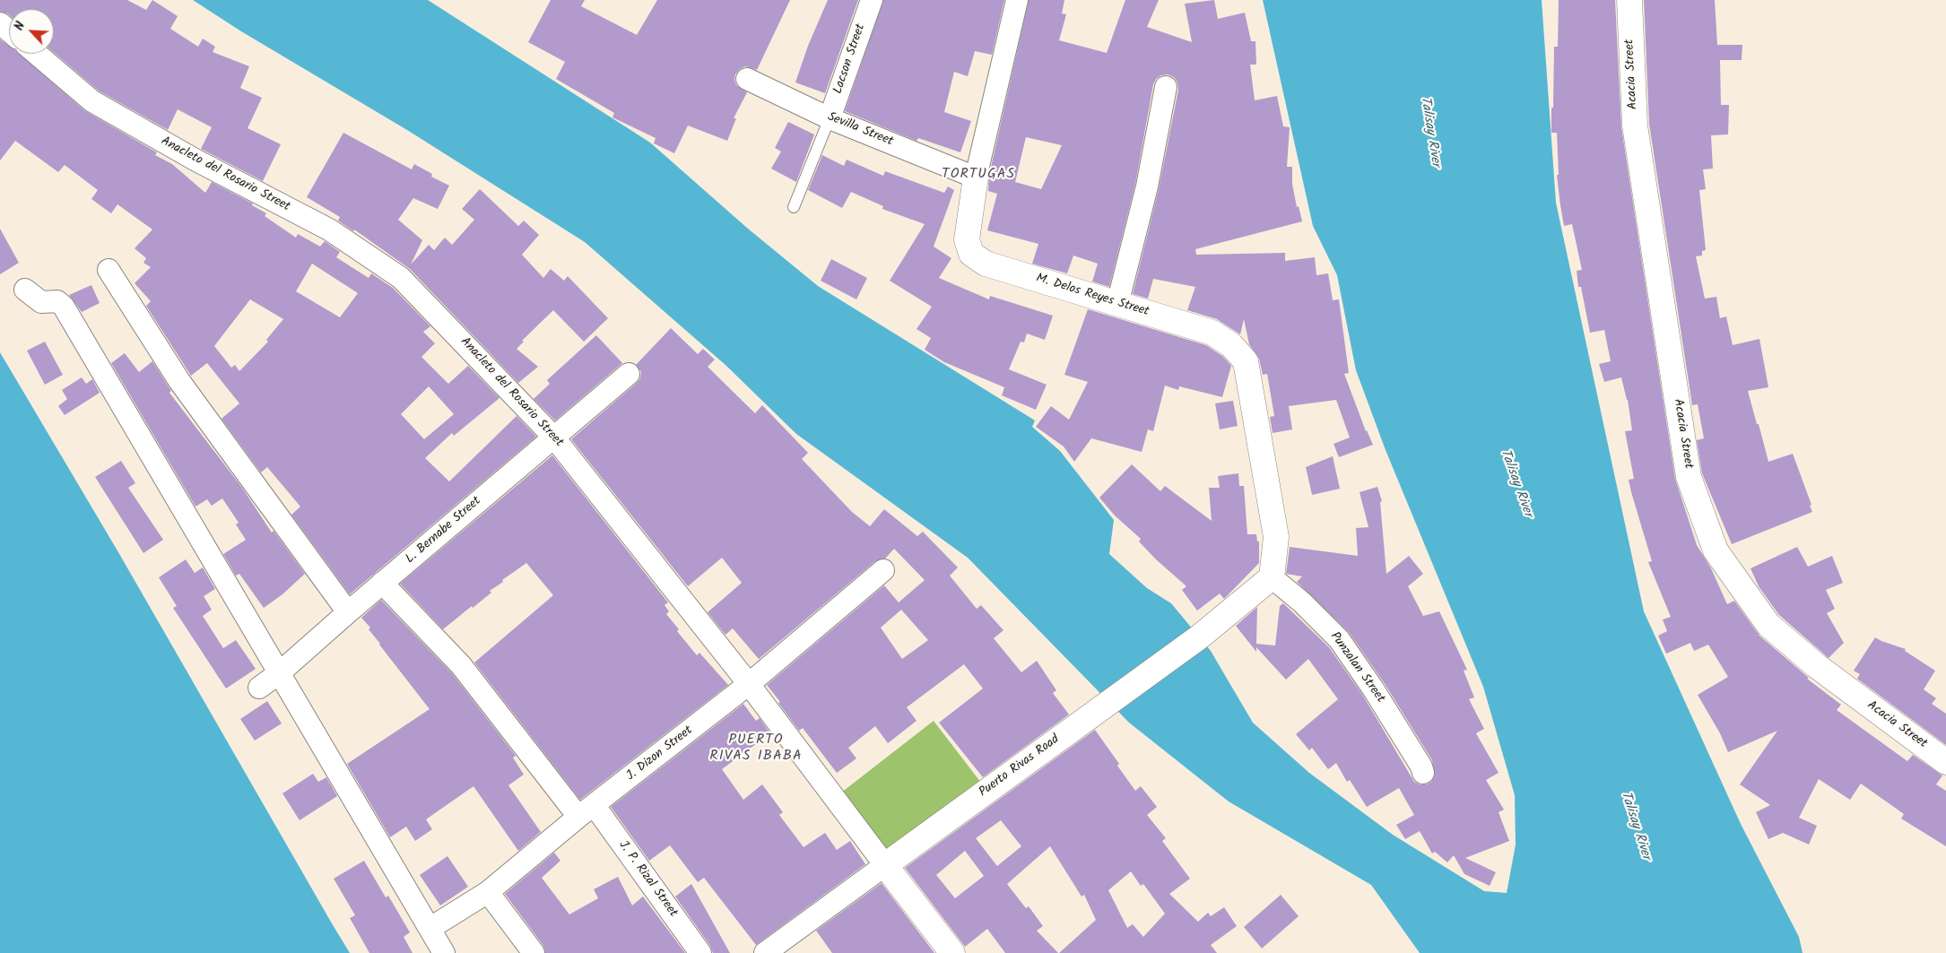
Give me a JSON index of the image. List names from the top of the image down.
{
  "streets": {
    "street": [
      "Lacson Street",
      "Acacia Street",
      "Sevilla Street",
      "Anacleto del Rosario Street",
      "M. Delos Reyes Street",
      "L. Bernabe Street",
      "Punzalan Street",
      "J. Dizon Street",
      "Puerto Rivas Road",
      "J. P. Rizal Street"
    ]
  },
  "crossings": [
    ["Lacson Street", "Sevilla Street"],
    ["Sevilla Street", "M. Delos Reyes Street"],
    ["Anacleto del Rosario Street", "L. Bernabe Street"],
    ["Anacleto del Rosario Street", "J. Dizon Street"],
    ["Anacleto del Rosario Street", "Puerto Rivas Road"],
    ["M. Delos Reyes Street", "Punzalan Street"],
    ["M. Delos Reyes Street", "Puerto Rivas Road"],
    ["L. Bernabe Street", "J. P. Rizal Street"],
    ["Punzalan Street", "Puerto Rivas Road"],
    ["J. Dizon Street", "J. P. Rizal Street"]
  ],
  "districts": ["TORTUGAS", "PUERTO RIVAS IBABA"],
  "water": ["Talisay River"],
  "north": "top left"
}
